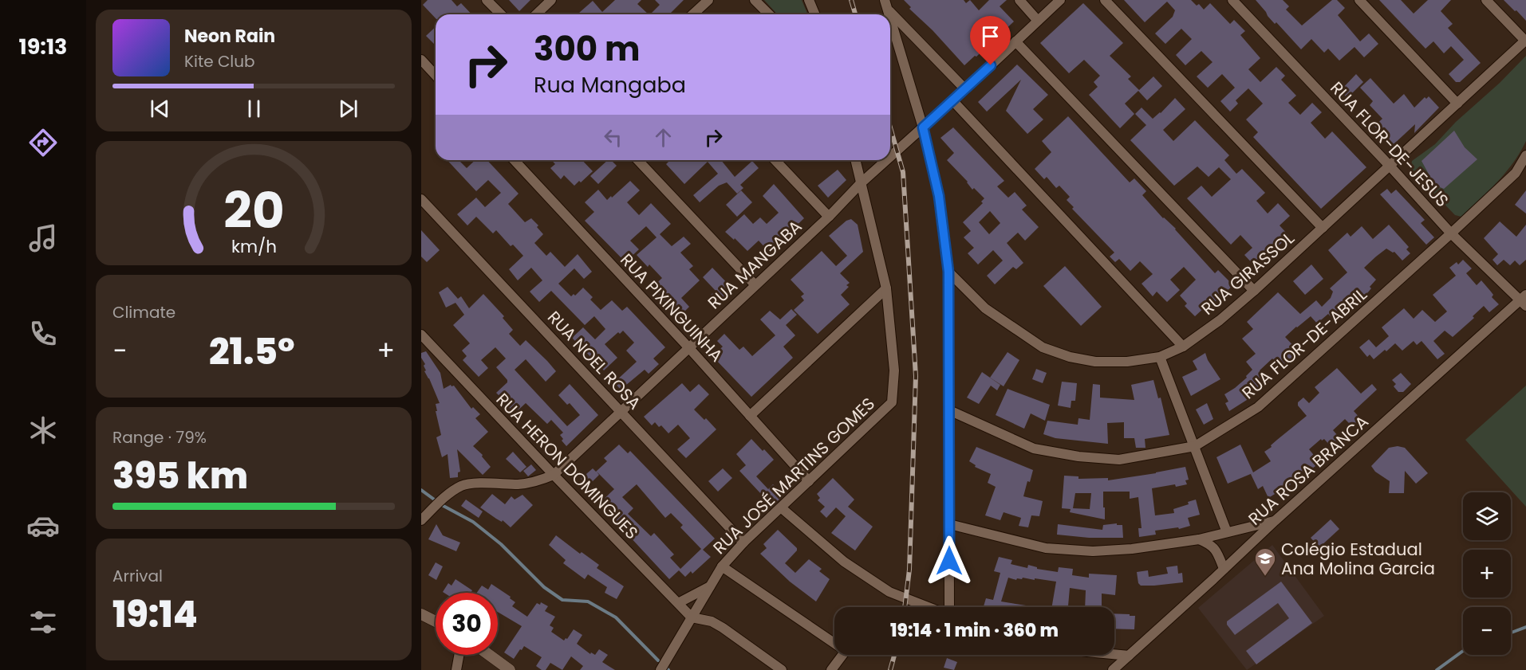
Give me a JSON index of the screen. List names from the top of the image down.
{
  "streets": {
    "street": [
      "RUA FLOR-DE-JESUS",
      "RUA MANGABA",
      "RUA GIRASSOL",
      "RUA PIXINGUINHA",
      "RUA FLOR-DE-ABRIL",
      "RUA NOEL ROSA",
      "RUA HERON DOMINGUES",
      "RUA ROSA BRANCA",
      "RUA JOSÉ MARTINS GOMES"
    ]
  },
  "crossings": [
    ["RUA FLOR-DE-JESUS", "RUA GIRASSOL"],
    ["RUA FLOR-DE-JESUS", "RUA FLOR-DE-ABRIL"],
    ["RUA FLOR-DE-JESUS", "RUA ROSA BRANCA"],
    ["RUA MANGABA", "RUA PIXINGUINHA"],
    ["RUA MANGABA", "RUA NOEL ROSA"],
    ["RUA MANGABA", "RUA HERON DOMINGUES"],
    ["RUA PIXINGUINHA", "RUA JOSÉ MARTINS GOMES"],
    ["RUA NOEL ROSA", "RUA JOSÉ MARTINS GOMES"],
    ["RUA HERON DOMINGUES", "RUA JOSÉ MARTINS GOMES"]
  ],
  "places": {
    "school or university": ["Colégio Estadual Ana Molina Garcia"]
  },
  "page": {
    "tabs": "19:13",
    "turn": ["300 m", "Rua Mangaba"],
    "song": ["Neon Rain", "Kite Club"],
    "tile": [
      "Climate",
      ["Range · 79%", "395 km"],
      ["Arrival", "19:14"]
    ],
    "heat": ["−", "21.5°", "+"],
    "map_buttons": ["+", "−"],
    "limit": "30",
    "trip": "19:14 · 1 min · 360 m",
    "gauge": ["20", "km/h"]
  }
}
